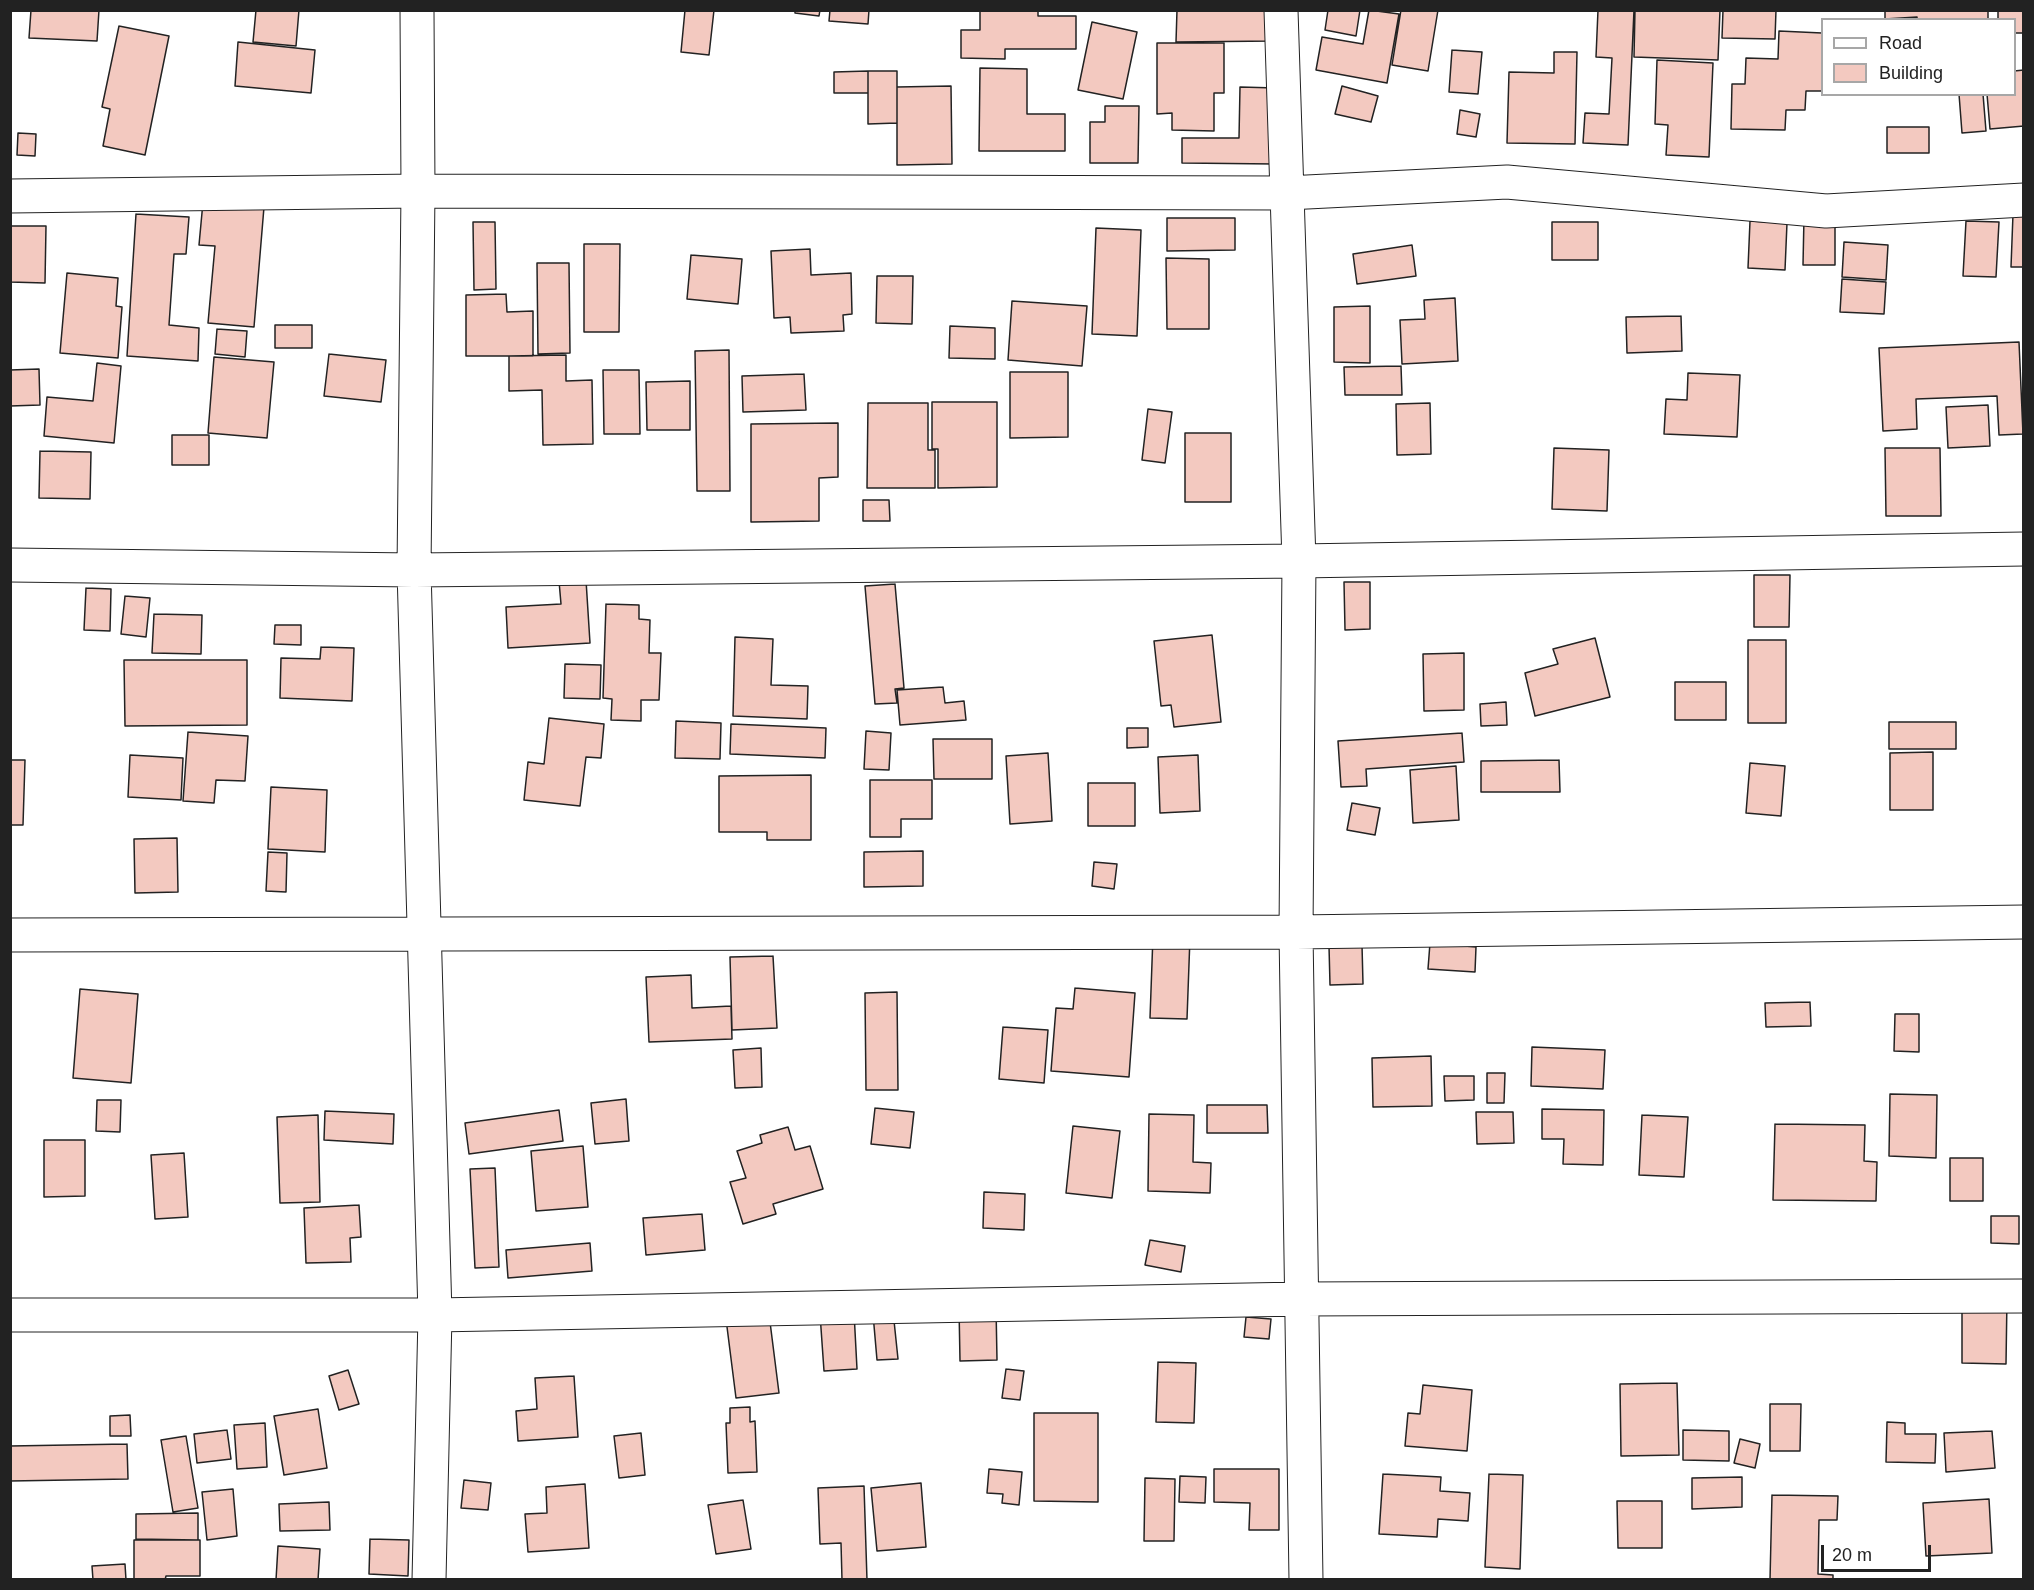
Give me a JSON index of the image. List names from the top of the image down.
{
  "legend": ["Road", "Building"],
  "scale_bar": "20 m"
}
